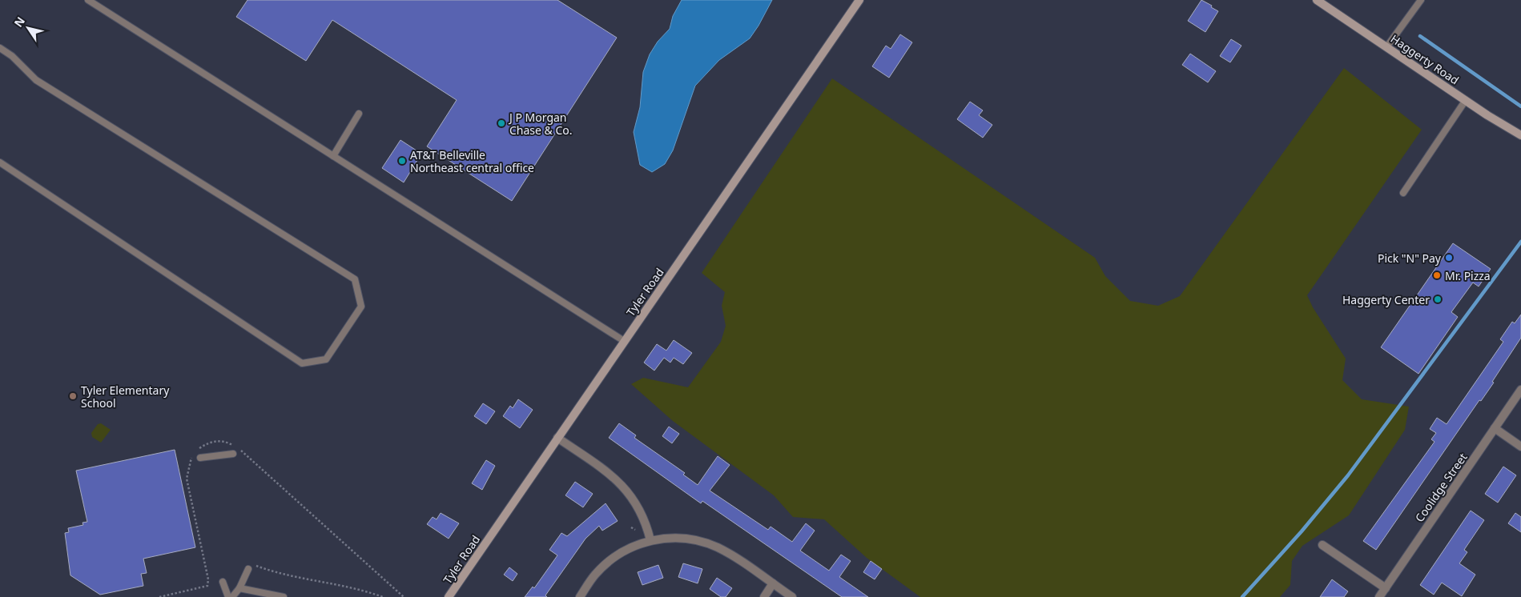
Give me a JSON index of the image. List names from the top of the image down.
{
  "streets": {
    "street": ["Haggerty Road", "Tyler Road", "Coolidge Street"]
  },
  "places": [
    "J P Morgan Chase & Co.",
    "AT&T Belleville Northeast central office",
    "Pick \"N\" Pay",
    "Mr. Pizza",
    "Haggerty Center",
    "Tyler Elementary School"
  ],
  "north": "top left"
}
